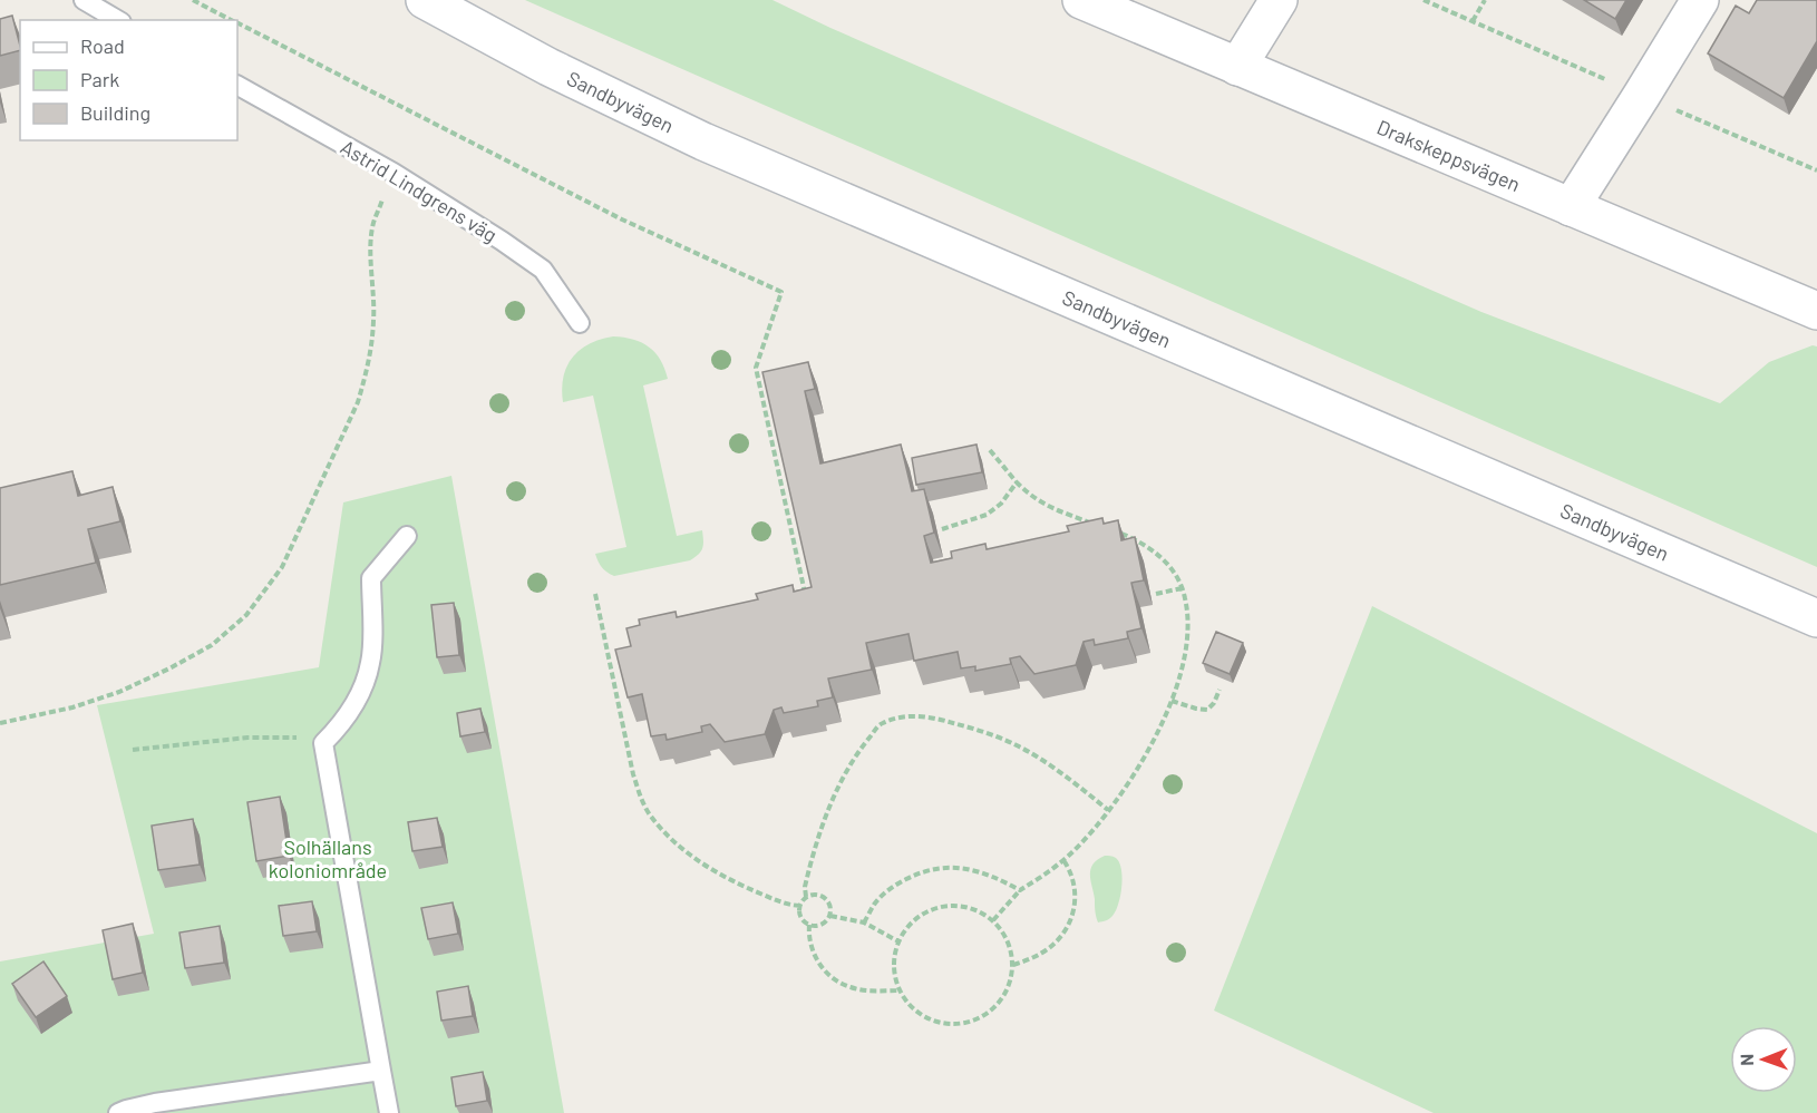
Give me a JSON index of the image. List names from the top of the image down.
{
  "streets": {
    "main road": ["Sandbyvägen", "Drakskeppsvägen"],
    "lane": ["Astrid Lindgrens väg"]
  },
  "parks": ["Solhällans koloniområde"],
  "legend": ["Road", "Park", "Building"],
  "north": "left"
}
